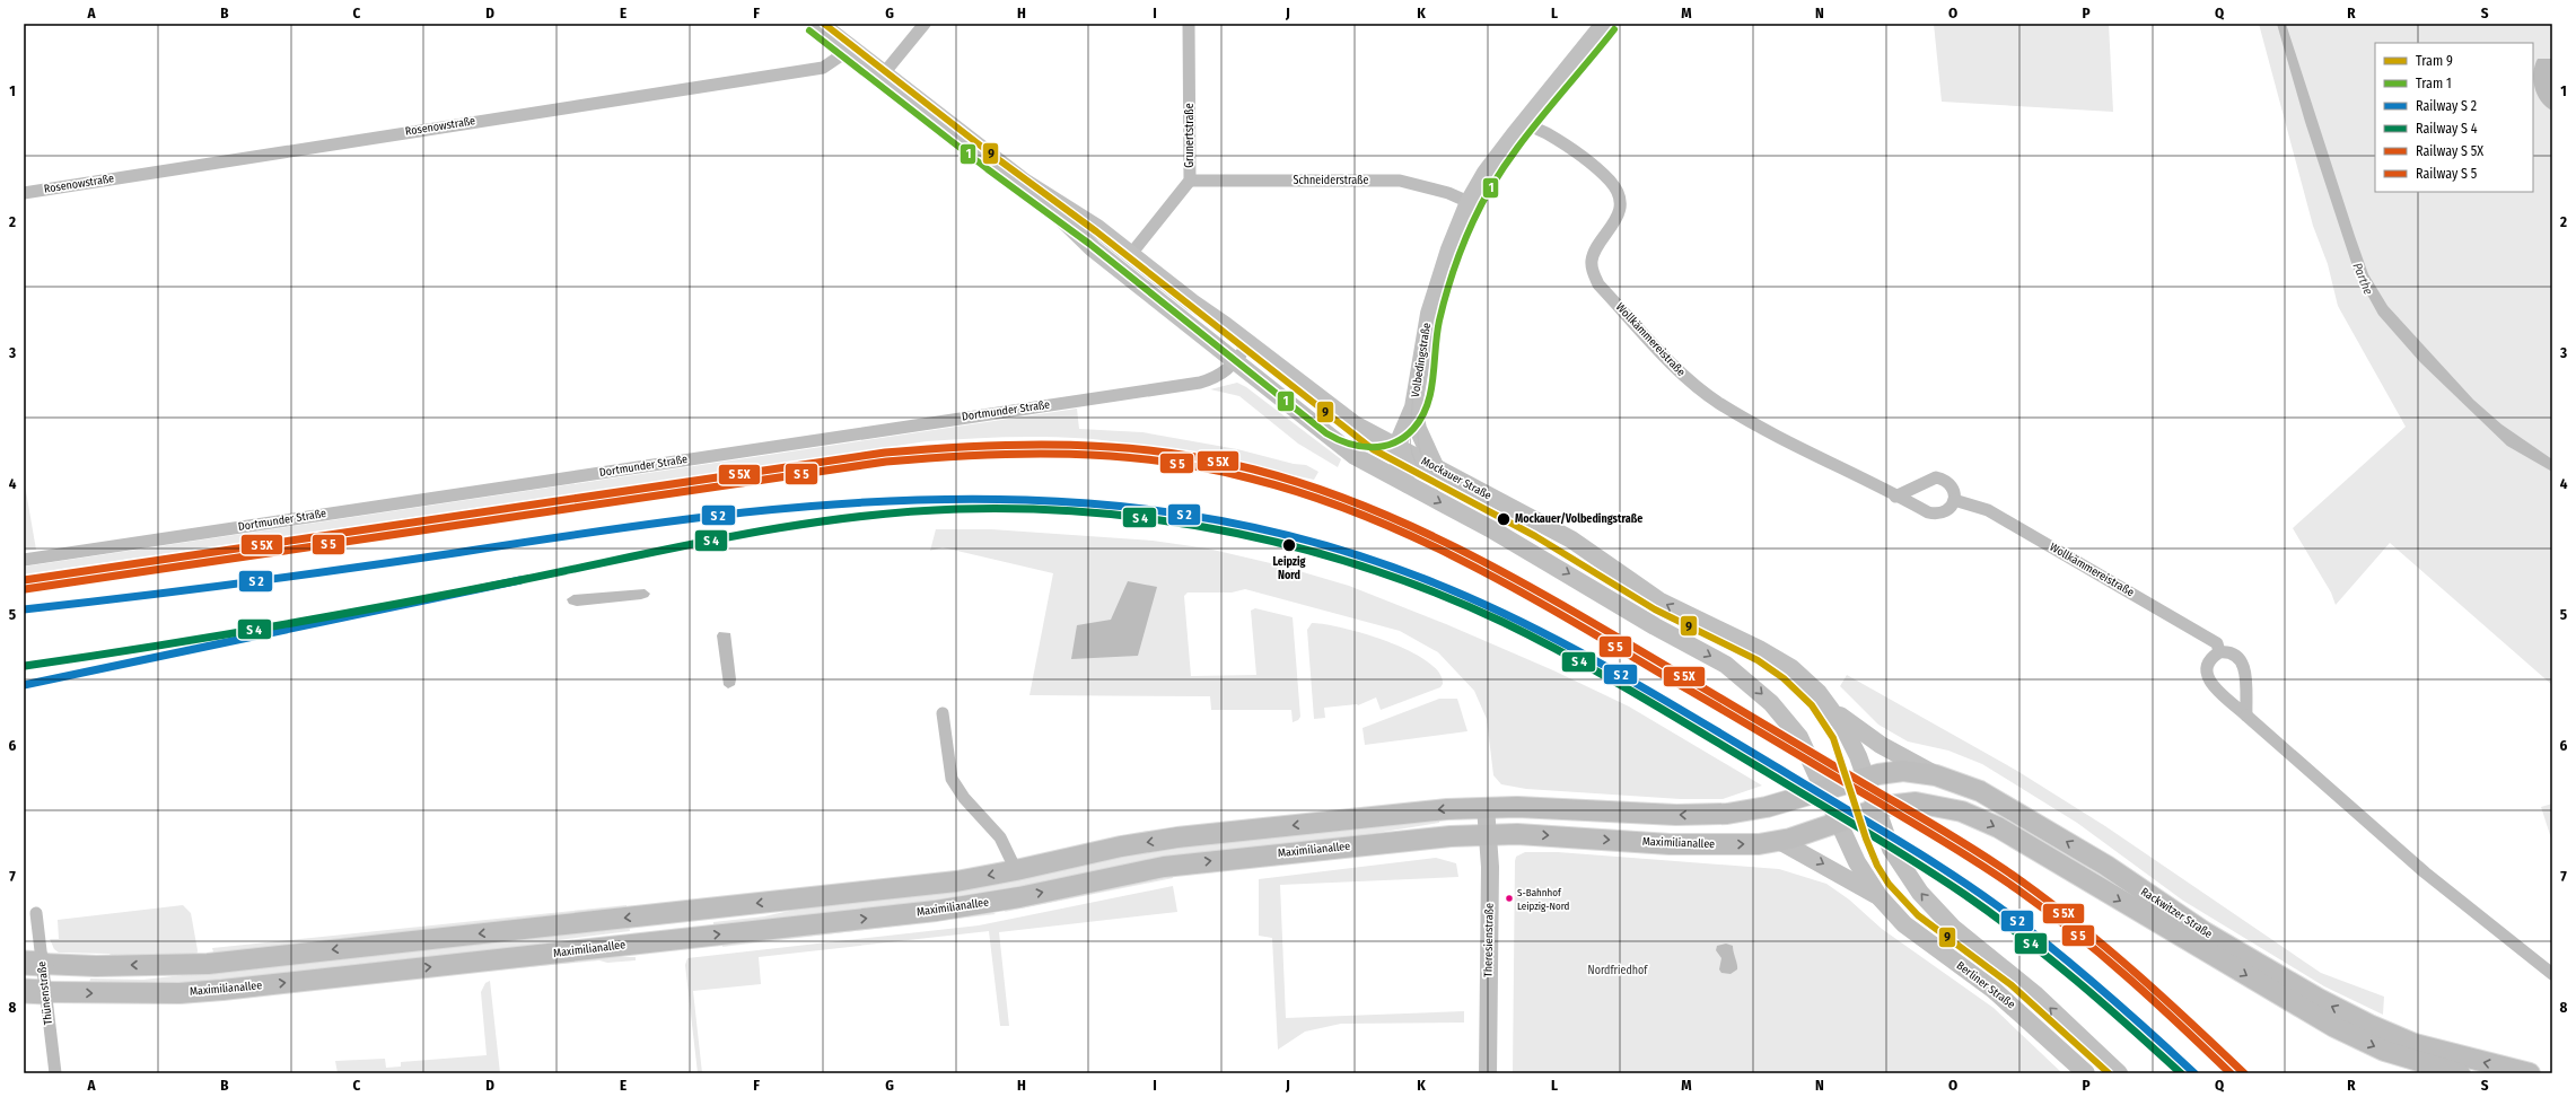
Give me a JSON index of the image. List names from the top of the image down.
{
  "streets": {
    "main road": [
      "Volbedingstraße",
      "Mockauer Straße",
      "Maximilianallee",
      "Rackwitzer Straße",
      "Theresienstraße",
      "Berliner Straße"
    ],
    "street": [
      "Rosenowstraße",
      "Grunertstraße",
      "Schneiderstraße",
      "Wollkämmereistraße",
      "Dortmunder Straße",
      "Thünenstraße"
    ]
  },
  "crossings": [
    ["Rosenowstraße", "Mockauer Straße"],
    ["Grunertstraße", "Schneiderstraße"],
    ["Grunertstraße", "Mockauer Straße"],
    ["Schneiderstraße", "Volbedingstraße"],
    ["Wollkämmereistraße", "Volbedingstraße"],
    ["Volbedingstraße", "Mockauer Straße"],
    ["Dortmunder Straße", "Mockauer Straße"],
    ["Mockauer Straße", "Maximilianallee"],
    ["Mockauer Straße", "Rackwitzer Straße"],
    ["Mockauer Straße", "Berliner Straße"],
    ["Maximilianallee", "Rackwitzer Straße"],
    ["Maximilianallee", "Theresienstraße"],
    ["Maximilianallee", "Berliner Straße"],
    ["Maximilianallee", "Thünenstraße"],
    ["Rackwitzer Straße", "Berliner Straße"]
  ],
  "water": ["Parthe"],
  "parks": ["Nordfriedhof"],
  "places": ["Mockauer/Volbedingstraße", "Leipzig Nord", "S-Bahnhof Leipzig-Nord"],
  "lines": ["tram line 9", "tram line 1"],
  "legend": [
    "Tram 9",
    "Tram 1",
    "Railway S 2",
    "Railway S 4",
    "Railway S 5X",
    "Railway S 5"
  ],
  "grid": {
    "columns": [
      "A",
      "B",
      "C",
      "D",
      "E",
      "F",
      "G",
      "H",
      "I",
      "J",
      "K",
      "L",
      "M",
      "N",
      "O",
      "P",
      "Q",
      "R",
      "S"
    ],
    "rows": [
      "1",
      "2",
      "3",
      "4",
      "5",
      "6",
      "7",
      "8"
    ]
  }
}
